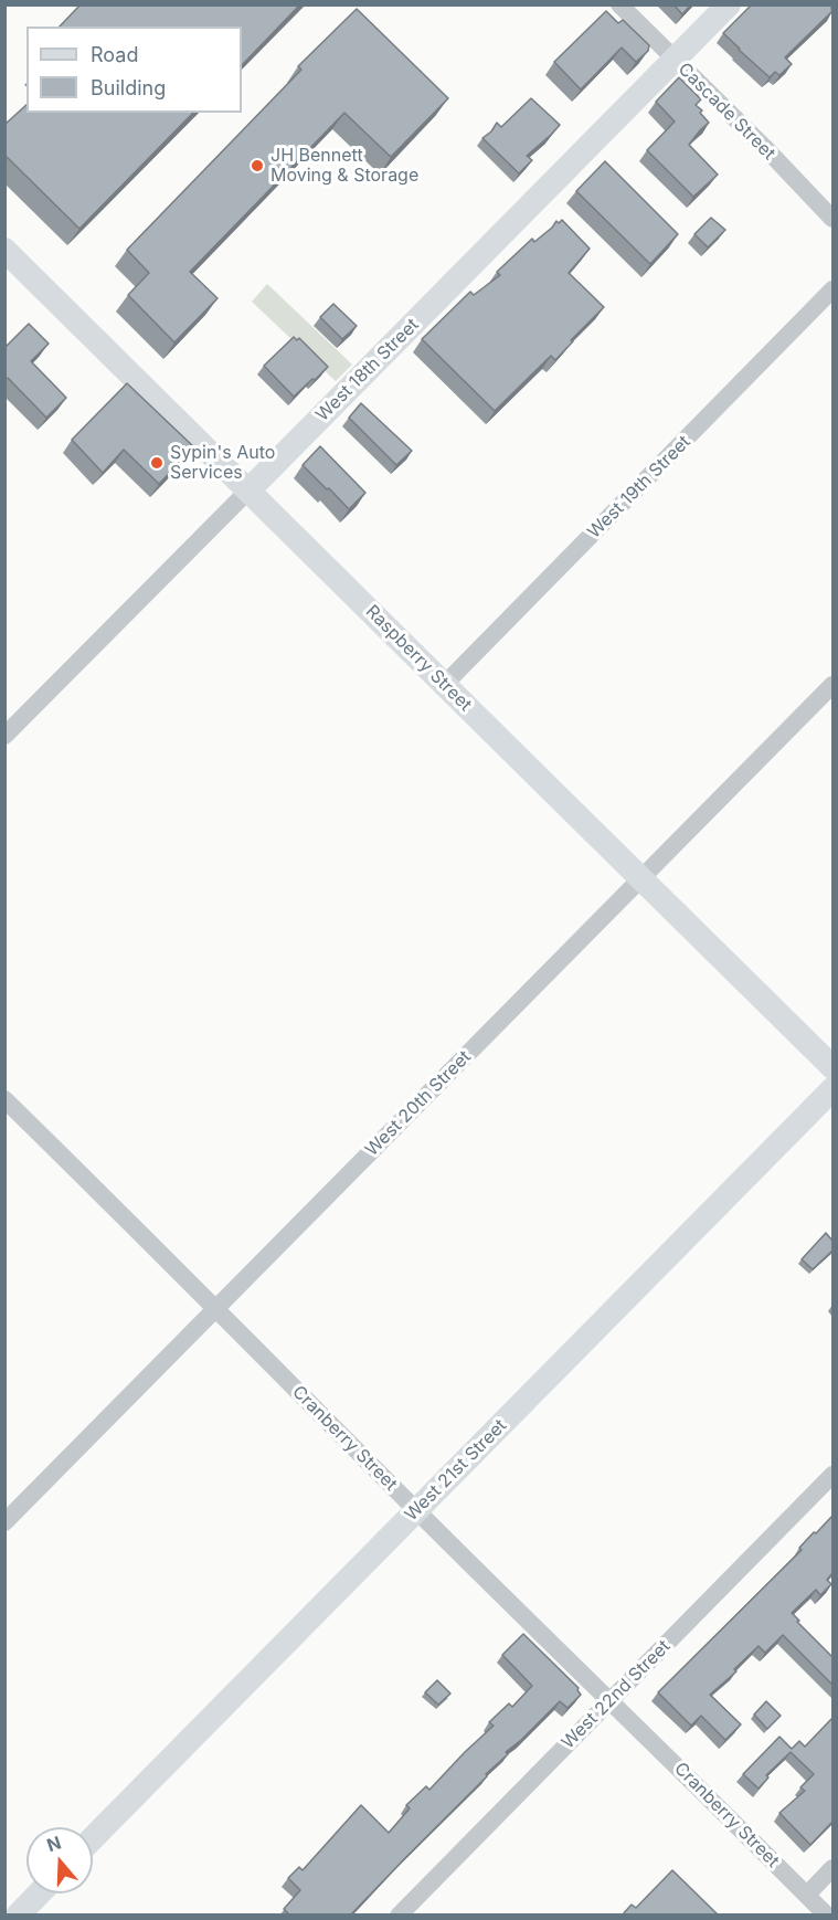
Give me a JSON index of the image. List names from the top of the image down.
{
  "streets": {
    "street": [
      "Cascade Street",
      "West 18th Street",
      "West 19th Street",
      "Raspberry Street",
      "West 20th Street",
      "Cranberry Street",
      "West 21st Street",
      "West 22nd Street"
    ]
  },
  "crossings": [
    ["Cascade Street", "West 18th Street"],
    ["West 18th Street", "Raspberry Street"],
    ["West 19th Street", "Raspberry Street"],
    ["Raspberry Street", "West 20th Street"],
    ["West 20th Street", "Cranberry Street"],
    ["Cranberry Street", "West 21st Street"],
    ["Cranberry Street", "West 22nd Street"]
  ],
  "places": ["JH Bennett Moving & Storage", "Sypin's Auto Services"],
  "legend": ["Road", "Building"],
  "north": "top"
}
